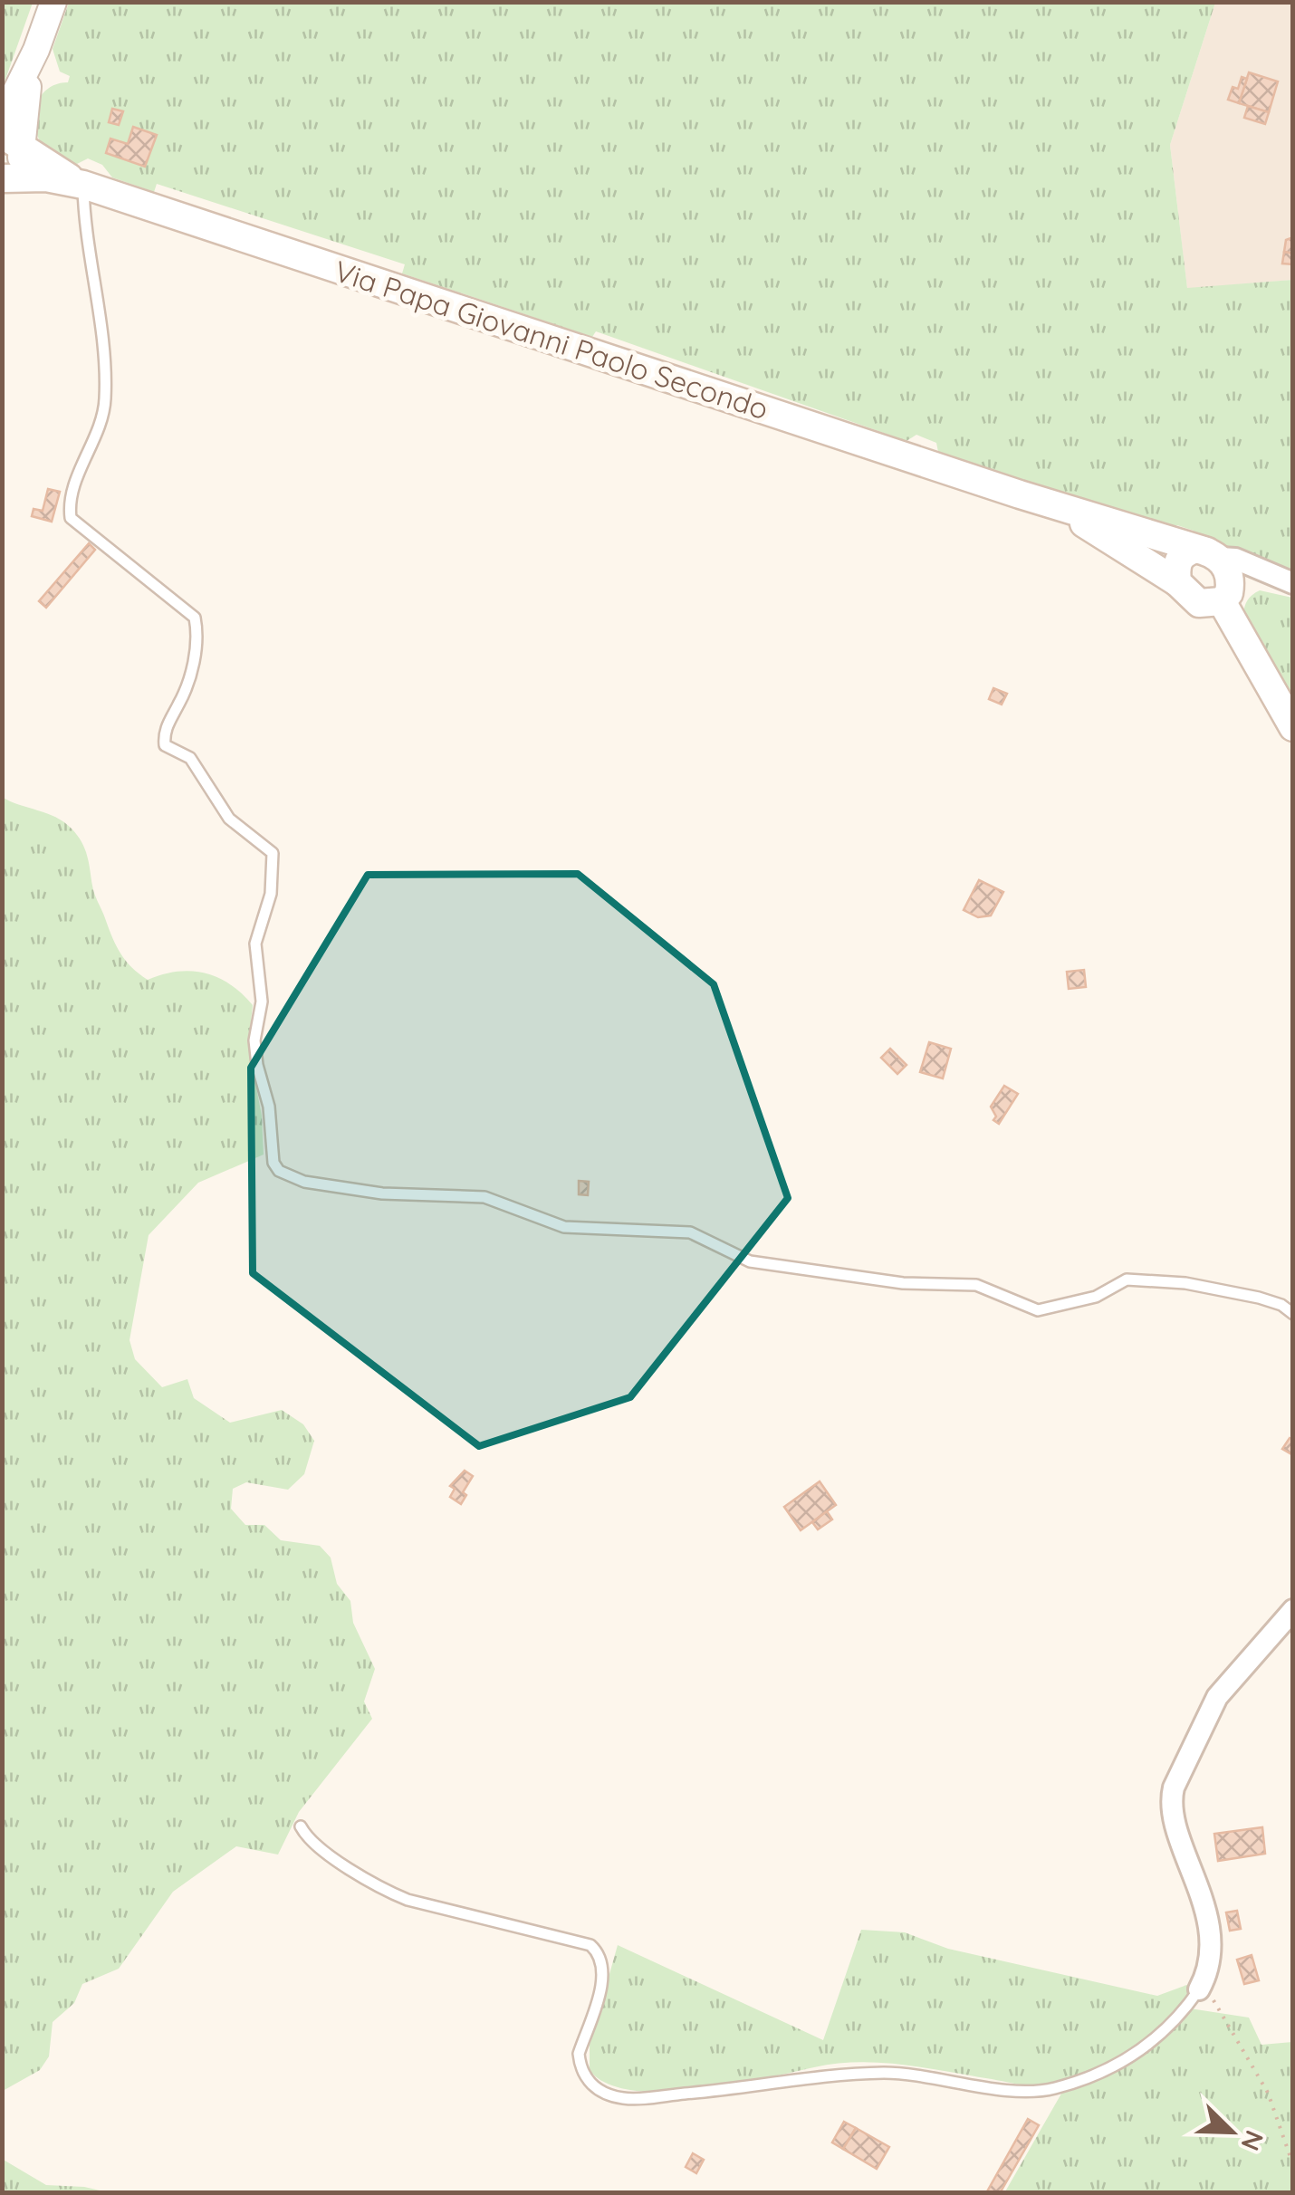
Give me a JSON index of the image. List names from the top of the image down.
{
  "streets": {
    "main road": ["Via Papa Giovanni Paolo Secondo"]
  },
  "north": "bottom right"
}
